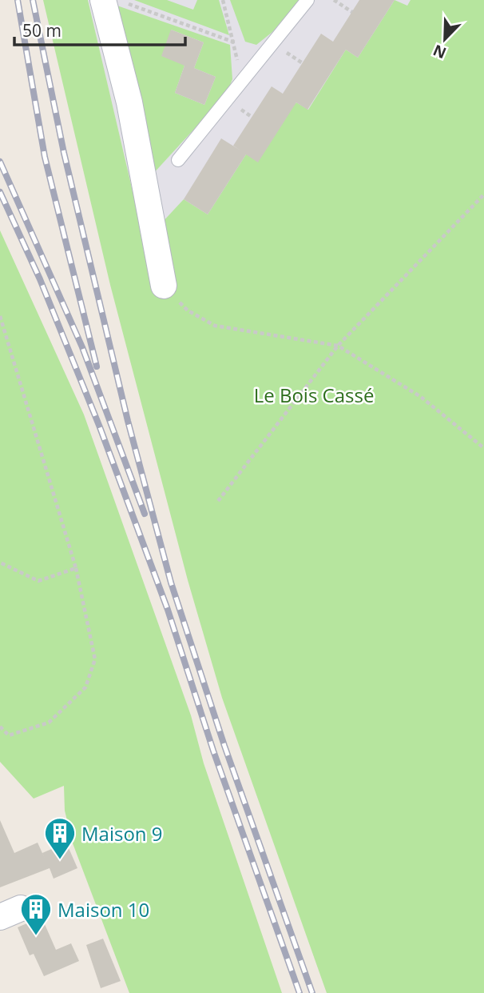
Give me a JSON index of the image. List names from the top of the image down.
{
  "parks": ["Le Bois Cassé"],
  "places": {
    "building": ["Maison 9", "Maison 10"]
  },
  "scale_bar": "50 m",
  "north": "bottom left"
}
